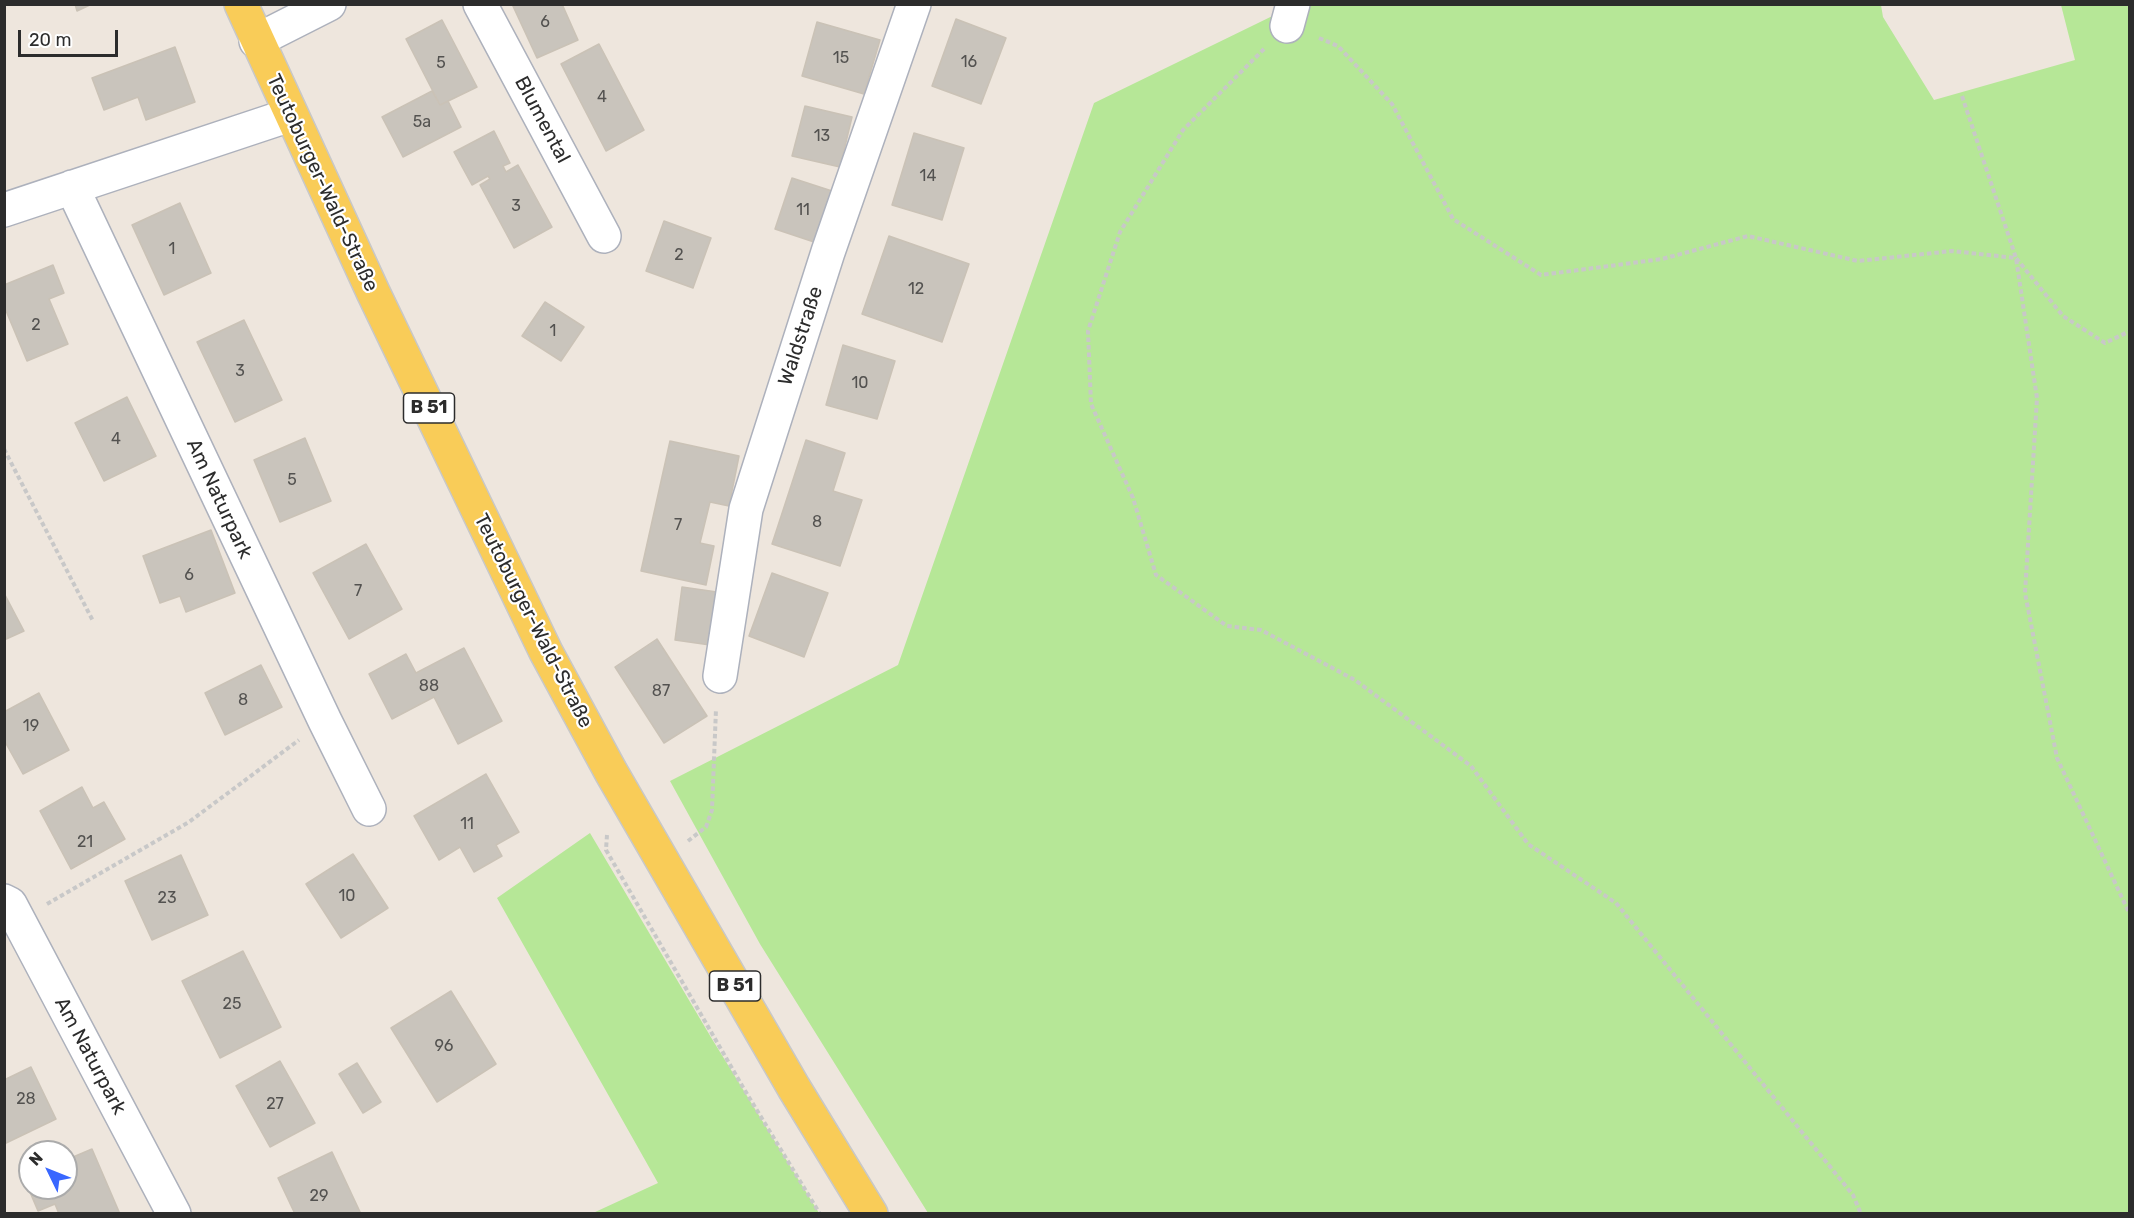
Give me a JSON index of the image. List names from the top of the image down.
{
  "streets": {
    "main road": ["Teutoburger-Wald-Straße", "B 51"],
    "street": ["Blumental", "Waldstraße", "Am Naturpark"]
  },
  "house_numbers": [
    "6",
    "15",
    "16",
    "5",
    "4",
    "5a",
    "13",
    "14",
    "3",
    "11",
    "1",
    "2",
    "12",
    "2",
    "1",
    "3",
    "10",
    "4",
    "5",
    "8",
    "7",
    "6",
    "7",
    "88",
    "87",
    "8",
    "19",
    "11",
    "21",
    "10",
    "23",
    "25",
    "96",
    "28",
    "27",
    "29"
  ],
  "scale_bar": "20 m",
  "north": "top left"
}
